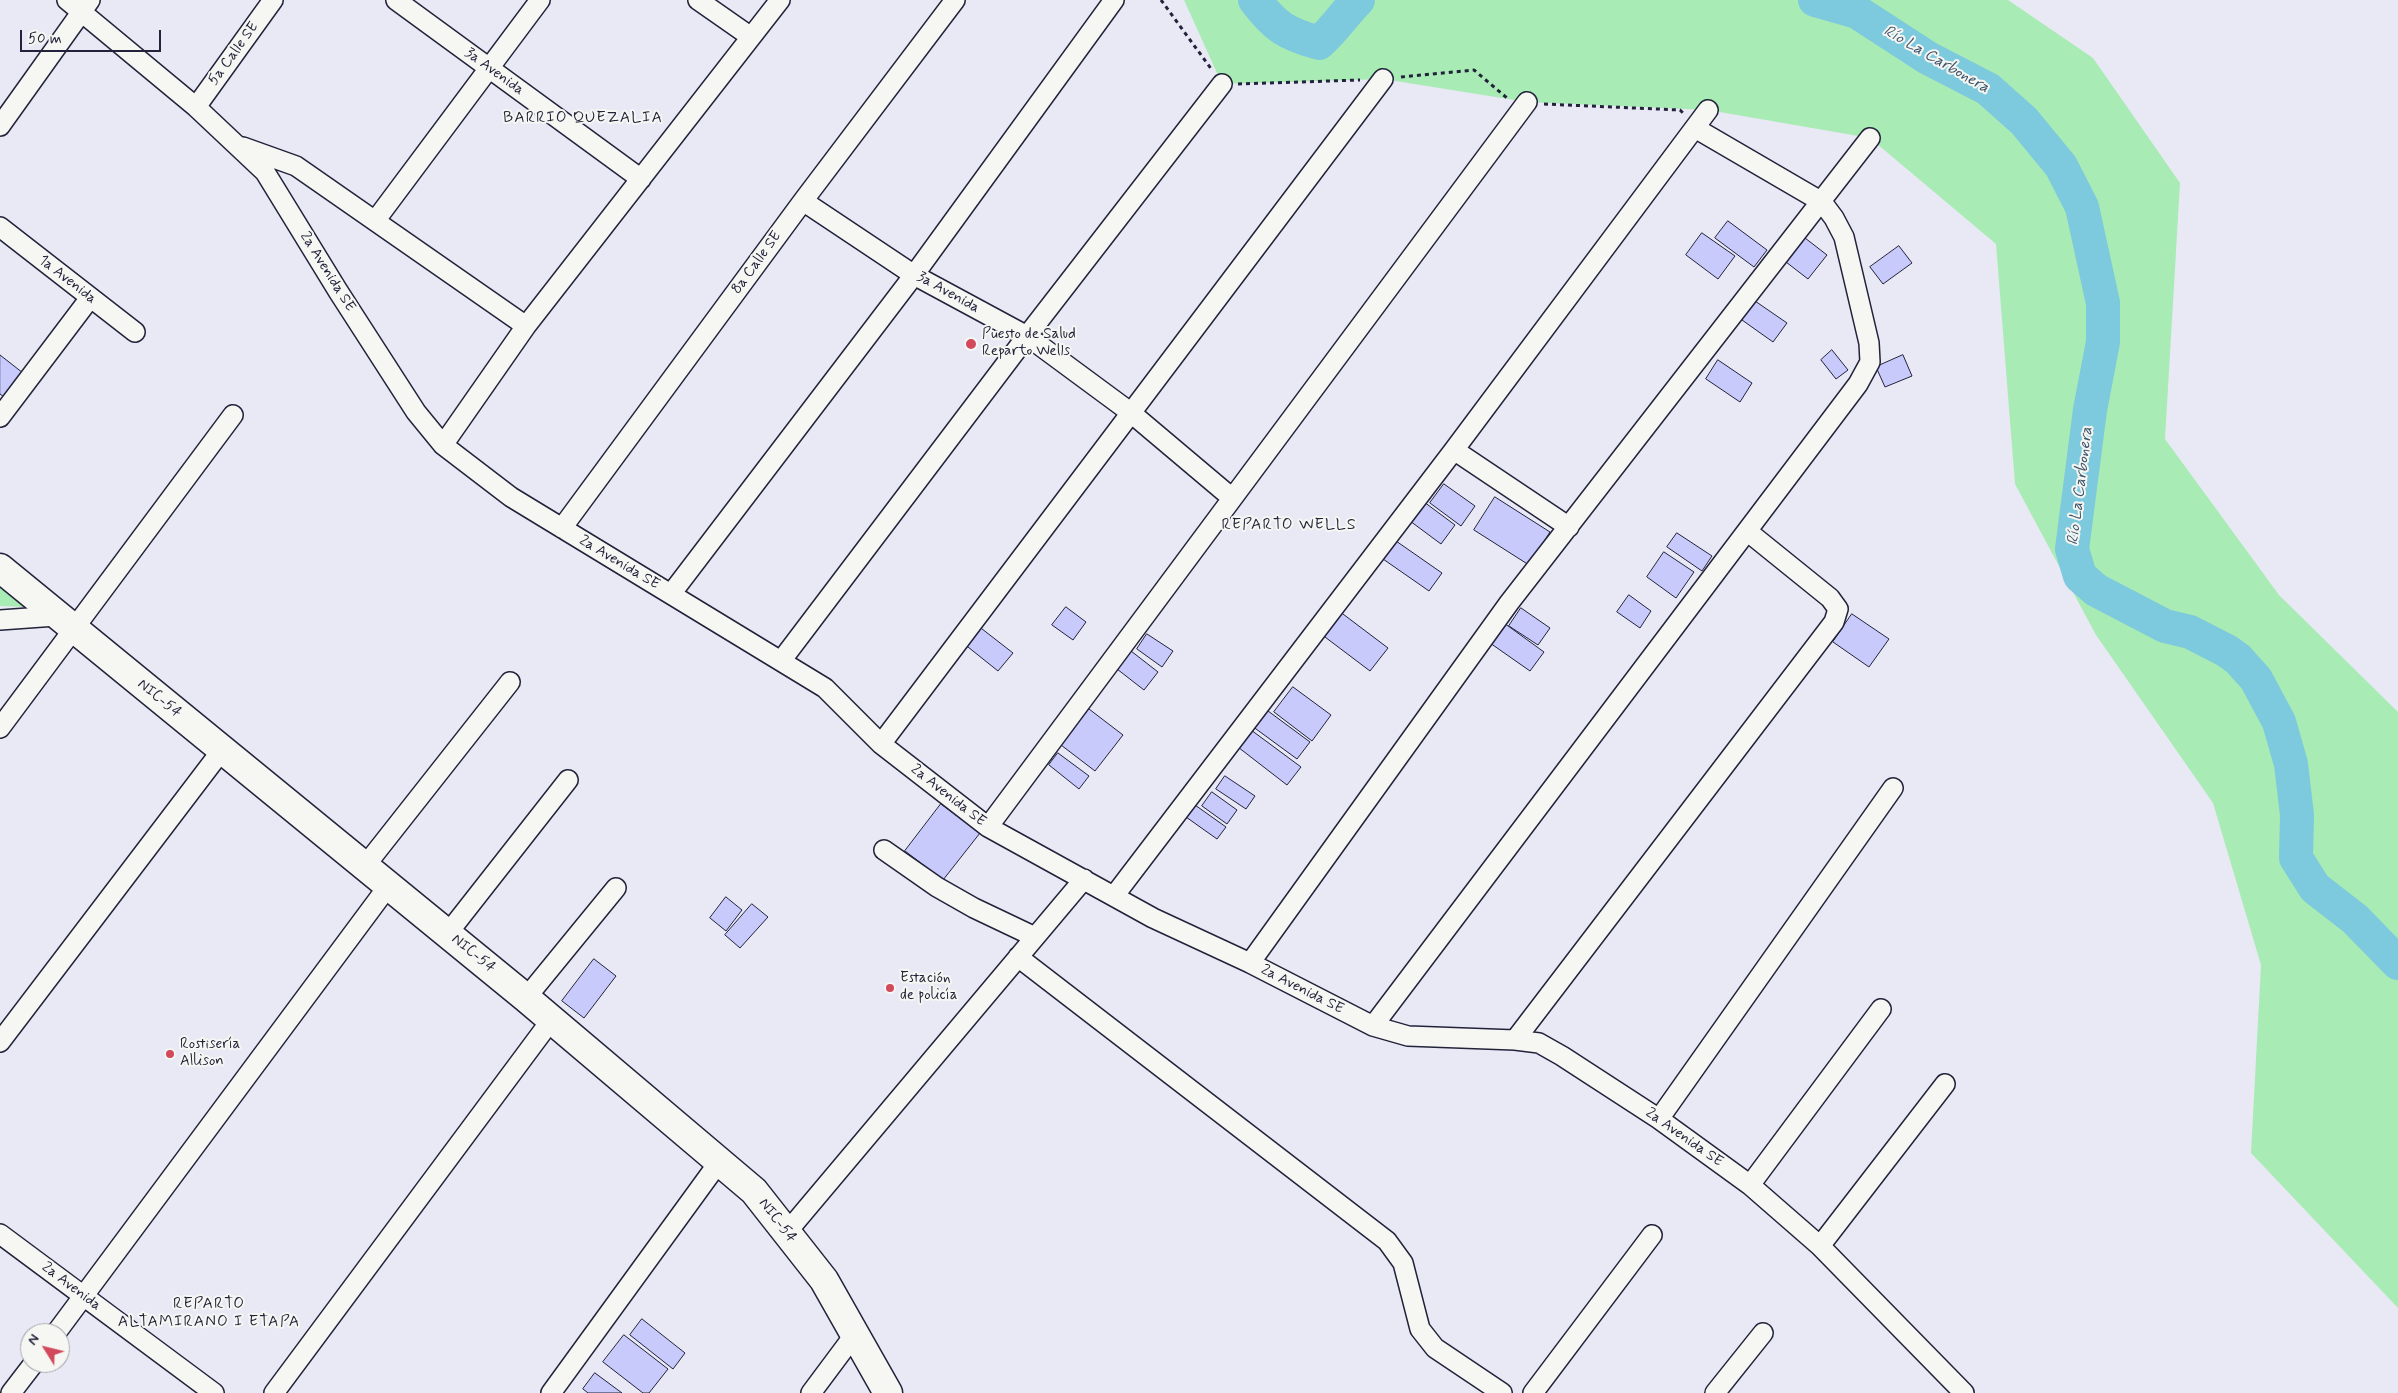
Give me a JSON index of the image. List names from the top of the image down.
{
  "streets": {
    "main road": ["NIC-54"],
    "street": [
      "5a Calle SE",
      "3a Avenida",
      "8a Calle SE",
      "2a Avenida SE",
      "1a Avenida",
      "2a Avenida"
    ]
  },
  "crossings": [
    ["5a Calle SE", "2a Avenida SE"],
    ["3a Avenida", "8a Calle SE"],
    ["8a Calle SE", "2a Avenida SE"]
  ],
  "districts": ["BARRIO QUEZALIA", "REPARTO WELLS", "REPARTO ALTAMIRANO I ETAPA"],
  "water": ["Río La Carbonera"],
  "places": ["Puesto de Salud Reparto Wells", "Estación de policía", "Rostisería Allison"],
  "scale_bar": "50 m",
  "north": "top left"
}
